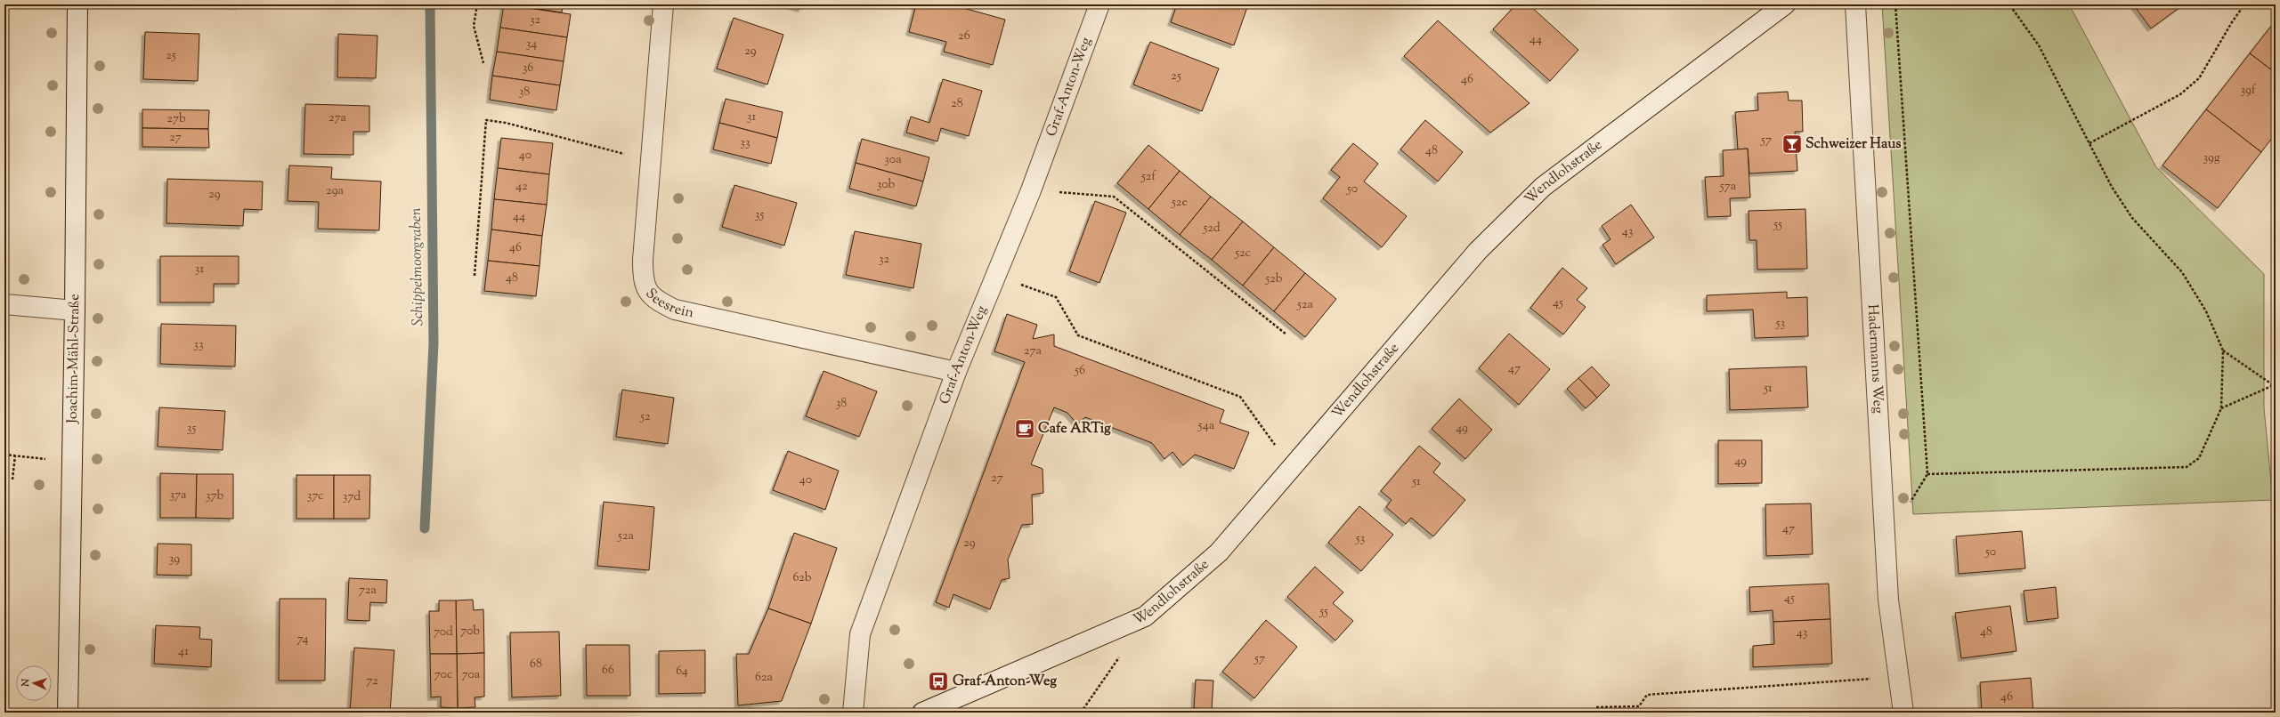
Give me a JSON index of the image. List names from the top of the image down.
{
  "streets": {
    "street": [
      "Graf-Anton-Weg",
      "Wendlohstraße",
      "Seesrein",
      "Joachim-Mähl-Straße",
      "Hadermanns Weg"
    ]
  },
  "crossings": [
    ["Graf-Anton-Weg", "Seesrein"]
  ],
  "water": ["Schippelmoorgraben"],
  "places": {
    "bar": ["Schweizer Haus"],
    "cafe": ["Cafe ARTig"],
    "bus stop": ["Graf-Anton-Weg"]
  },
  "house_numbers": [
    "32",
    "26",
    "44",
    "34",
    "29",
    "25",
    "36",
    "25",
    "46",
    "39f",
    "38",
    "28",
    "31",
    "27a",
    "27b",
    "27",
    "57",
    "33",
    "48",
    "40",
    "39g",
    "30a",
    "52f",
    "30b",
    "42",
    "57a",
    "50",
    "29a",
    "29",
    "52e",
    "35",
    "44",
    "55",
    "52d",
    "43",
    "46",
    "52c",
    "32",
    "31",
    "48",
    "52b",
    "45",
    "52a",
    "53",
    "33",
    "27a",
    "47",
    "56",
    "51",
    "38",
    "52",
    "54a",
    "35",
    "49",
    "49",
    "27",
    "40",
    "51",
    "37a",
    "37b",
    "37c",
    "37d",
    "47",
    "52a",
    "53",
    "29",
    "50",
    "39",
    "62b",
    "72a",
    "45",
    "55",
    "70b",
    "70d",
    "48",
    "43",
    "74",
    "41",
    "57",
    "68",
    "66",
    "64",
    "70c",
    "70a",
    "62a",
    "72",
    "46"
  ],
  "north": "left"
}
